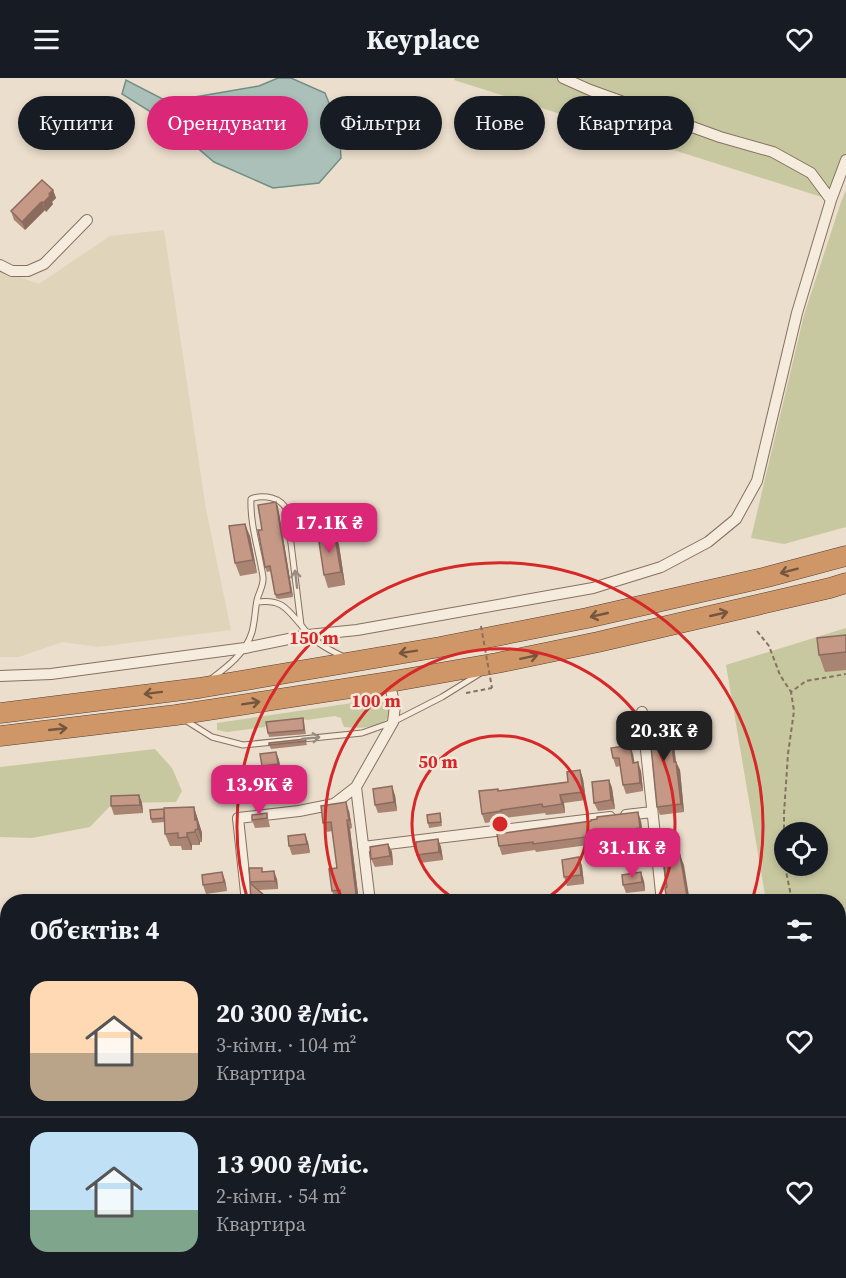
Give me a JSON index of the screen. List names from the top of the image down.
{
  "page": {
    "header": "Keyplace",
    "chip": [
      "Купити",
      "Орендувати",
      "Фільтри",
      "Нове",
      "Квартира"
    ],
    "price": [
      "17.1K ₴",
      "20.3K ₴",
      "13.9K ₴",
      "31.1K ₴"
    ],
    "heading": "Об’єктів: 4",
    "list": [
      {
        "name": "20 300 ₴/міс.",
        "note": "3-кімн. · 104 m² · Квартира"
      },
      {
        "name": "13 900 ₴/міс.",
        "note": "2-кімн. · 54 m² · Квартира"
      }
    ]
  },
  "rings": ["150 m", "100 m", "50 m"]
}
